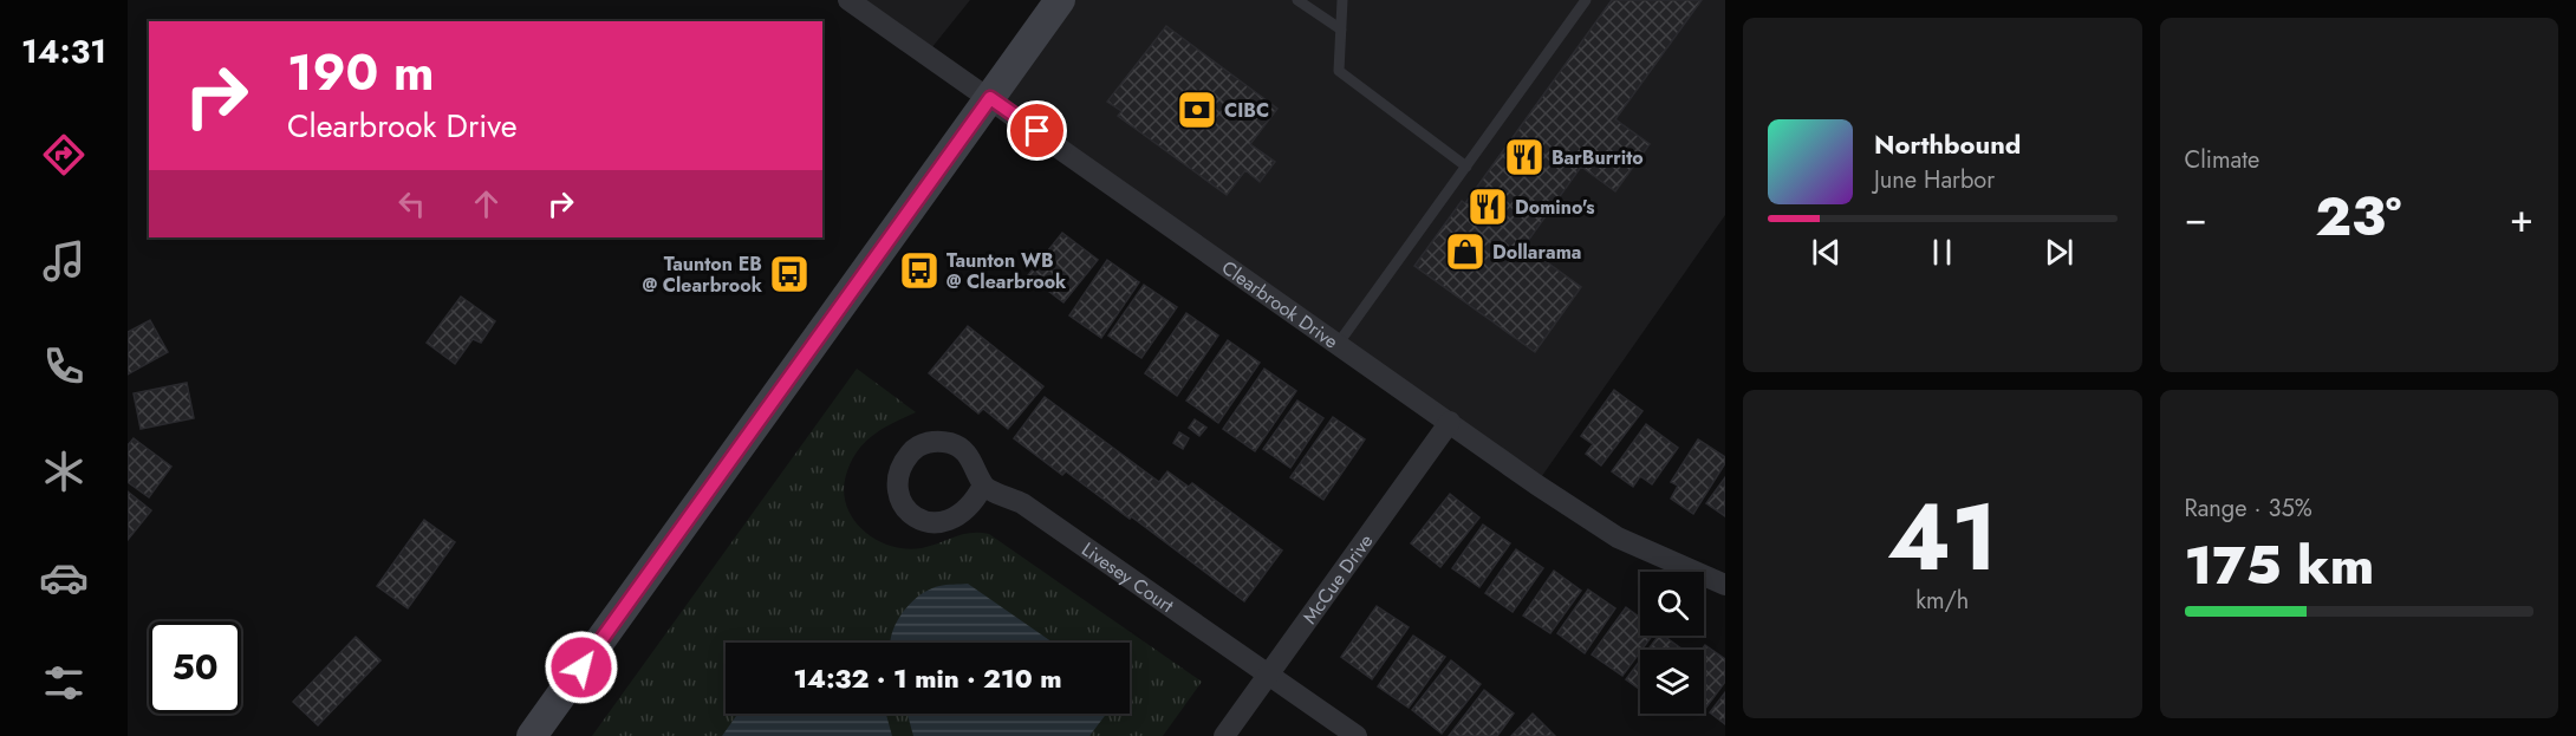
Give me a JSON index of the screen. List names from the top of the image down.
{
  "streets": {
    "street": ["Clearbrook Drive", "Livesey Court", "McCue Drive"]
  },
  "crossings": [
    ["Clearbrook Drive", "McCue Drive"],
    ["Livesey Court", "McCue Drive"]
  ],
  "places": {
    "bank": ["CIBC"],
    "restaurant": ["BarBurrito", "Domino's"],
    "shop": ["Dollarama"],
    "bus stop": ["Taunton WB @ Clearbrook", "Taunton EB @ Clearbrook"]
  },
  "page": {
    "tabs": "14:31",
    "tile": [
      "Climate",
      ["41", "km/h"],
      ["Range · 35%", "175 km"]
    ],
    "turn": ["190 m", "Clearbrook Drive"],
    "song": ["Northbound", "June Harbor"],
    "heat": ["−", "23°", "+"],
    "limit": "50",
    "trip": "14:32 · 1 min · 210 m"
  }
}
